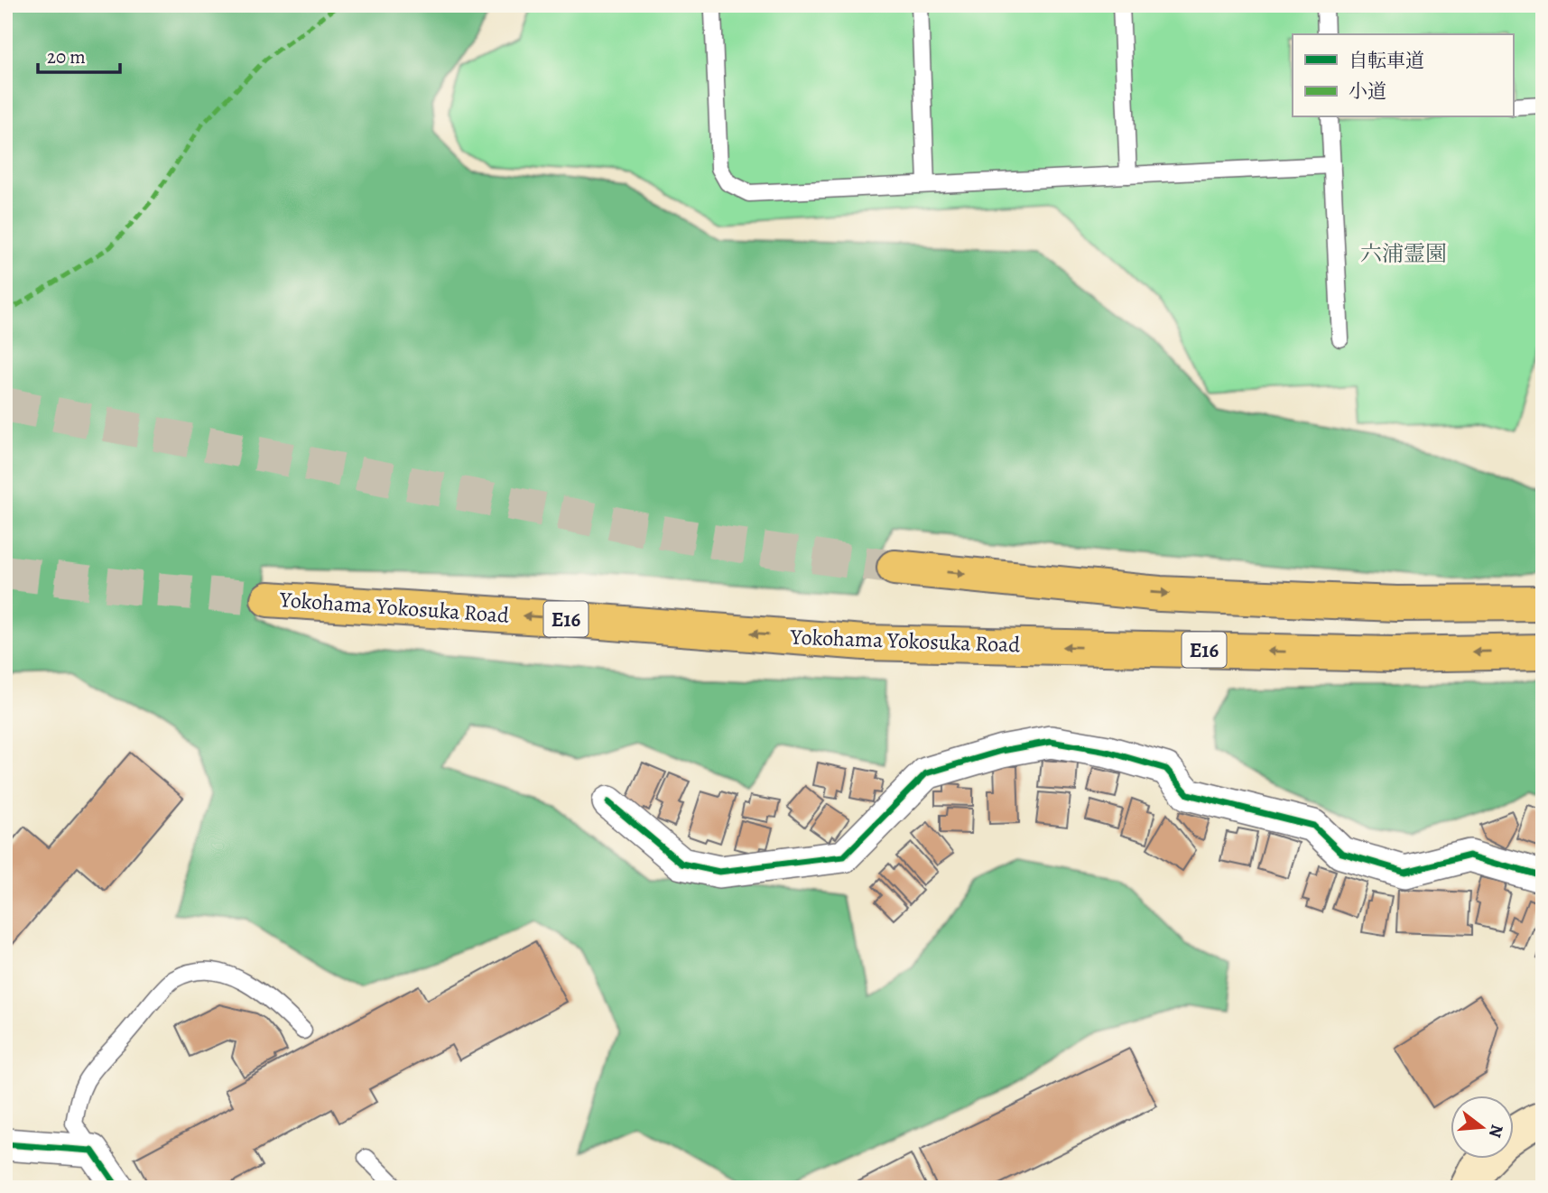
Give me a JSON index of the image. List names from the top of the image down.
{
  "streets": {
    "highway": ["Yokohama Yokosuka Road", "E16"]
  },
  "parks": ["六浦霊園"],
  "legend": ["自転車道", "小道"],
  "scale_bar": "20 m",
  "north": "right"
}
